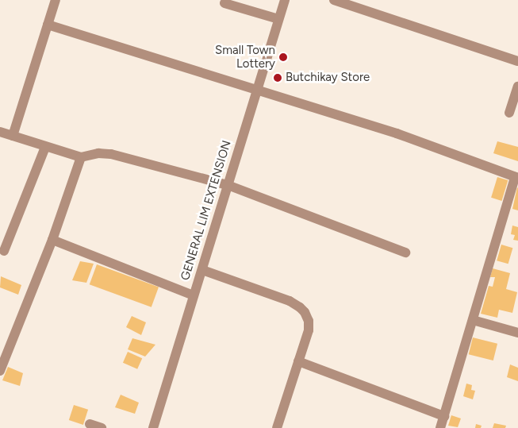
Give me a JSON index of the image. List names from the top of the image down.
{
  "streets": {
    "street": ["GENERAL LIM EXTENSION"]
  },
  "places": ["Small Town Lottery", "Butchikay Store"]
}
